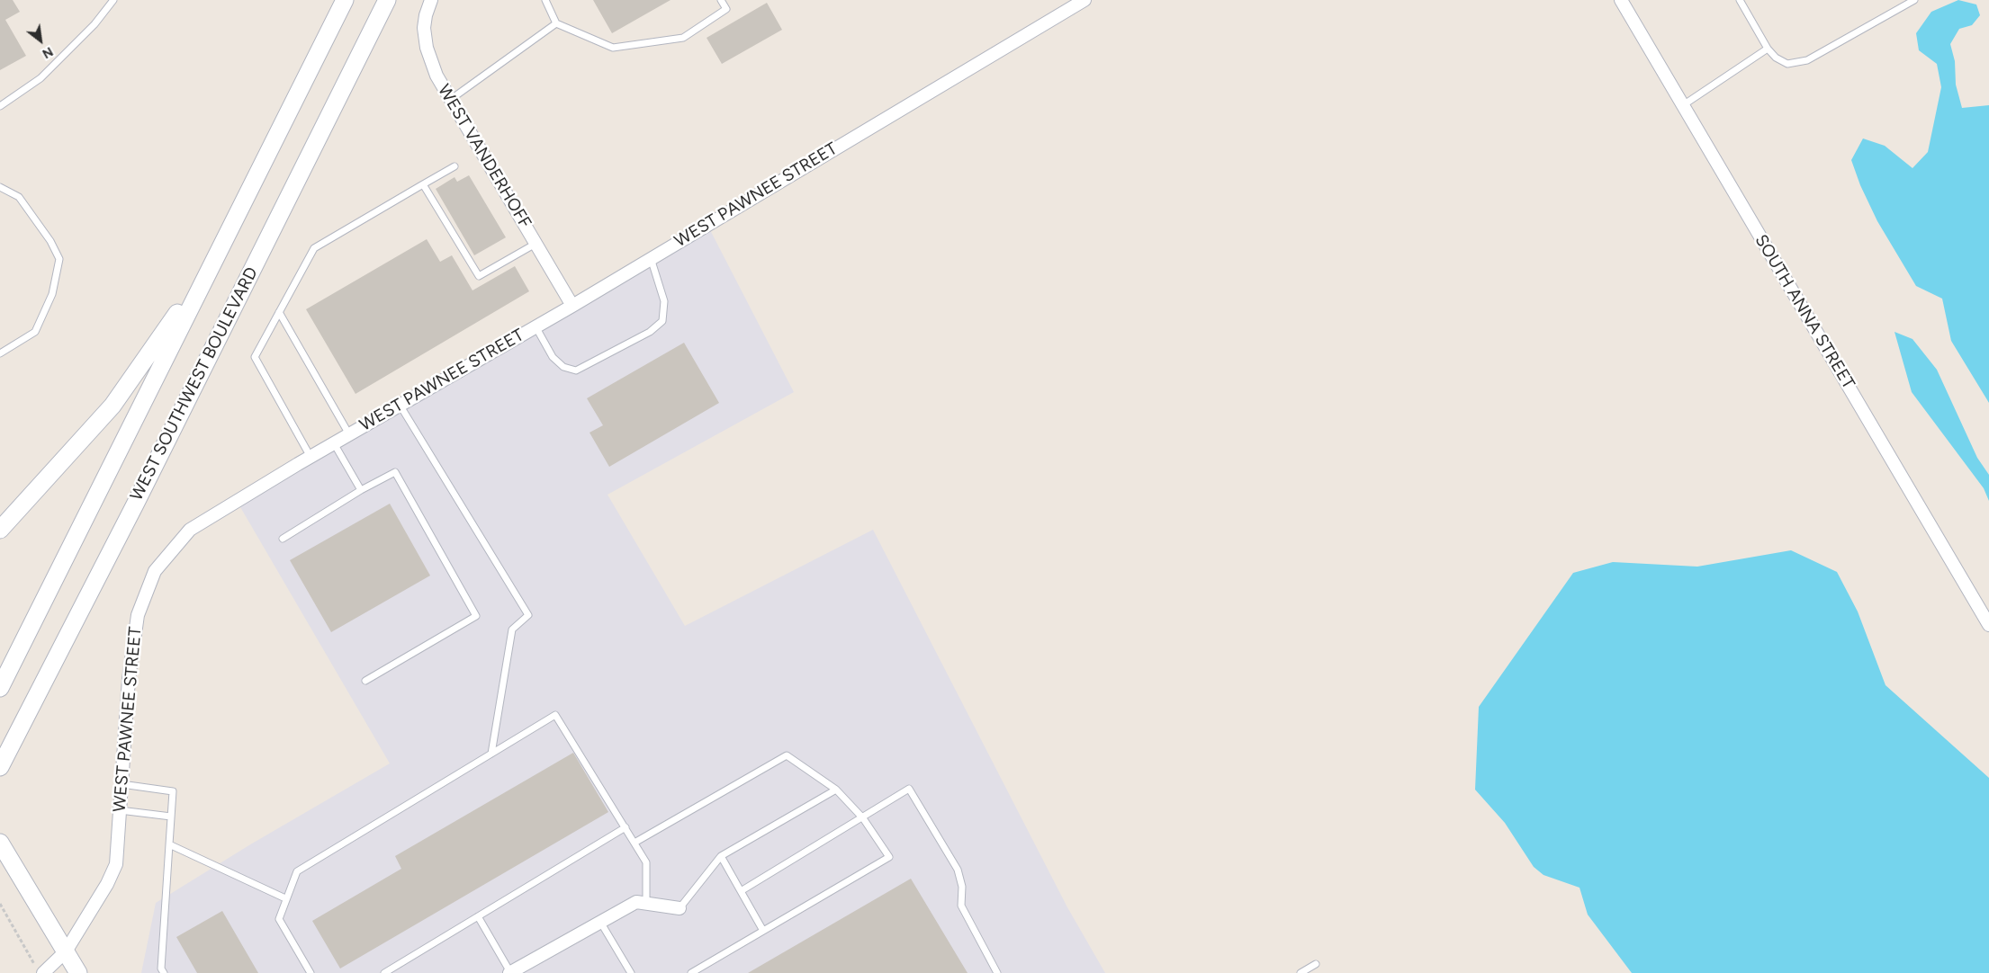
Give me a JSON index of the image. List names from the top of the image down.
{
  "streets": {
    "main road": ["WEST SOUTHWEST BOULEVARD"],
    "street": ["WEST VANDERHOFF", "WEST PAWNEE STREET", "SOUTH ANNA STREET"]
  },
  "crossings": [
    ["WEST VANDERHOFF", "WEST PAWNEE STREET"]
  ],
  "north": "bottom right"
}
